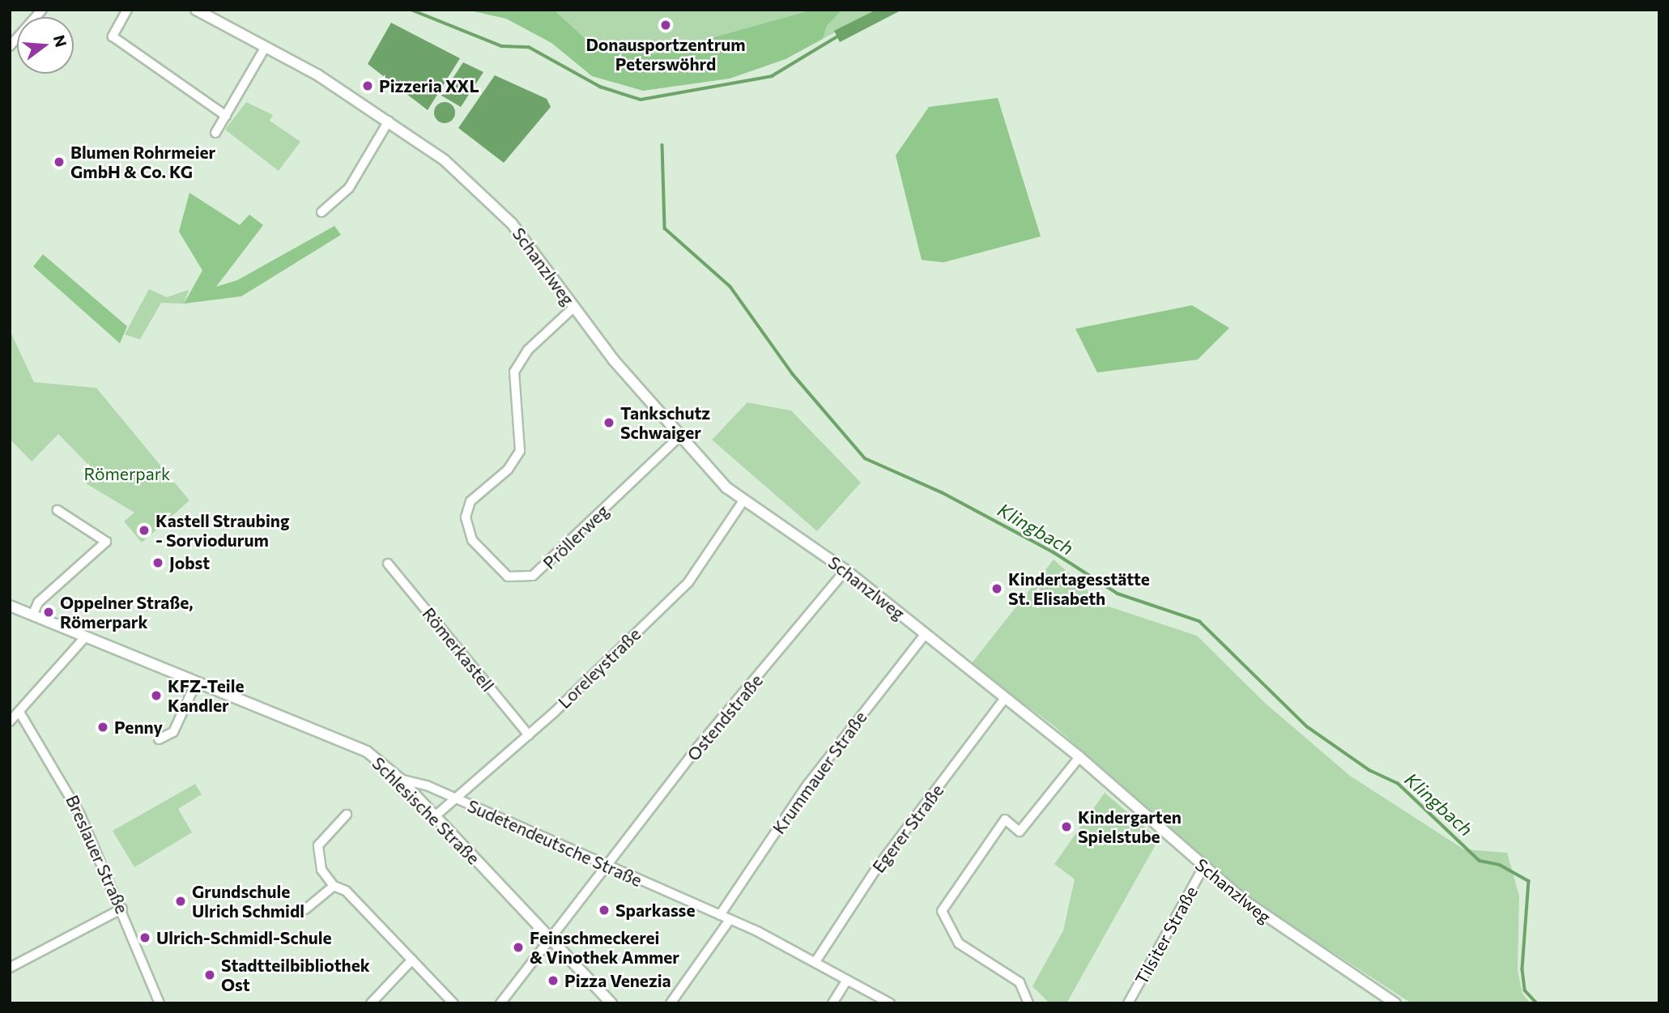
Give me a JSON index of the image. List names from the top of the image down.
{
  "streets": {
    "street": [
      "Schanzlweg",
      "Pröllerweg",
      "Römerkastell",
      "Loreleystraße",
      "Ostendstraße",
      "Krummauer Straße",
      "Schlesische Straße",
      "Egerer Straße",
      "Sudetendeutsche Straße",
      "Breslauer Straße",
      "Tilsiter Straße"
    ]
  },
  "crossings": [
    ["Schanzlweg", "Pröllerweg"],
    ["Schanzlweg", "Loreleystraße"],
    ["Schanzlweg", "Ostendstraße"],
    ["Schanzlweg", "Krummauer Straße"],
    ["Schanzlweg", "Egerer Straße"],
    ["Schanzlweg", "Tilsiter Straße"],
    ["Römerkastell", "Loreleystraße"],
    ["Loreleystraße", "Schlesische Straße"],
    ["Loreleystraße", "Sudetendeutsche Straße"],
    ["Ostendstraße", "Schlesische Straße"],
    ["Ostendstraße", "Sudetendeutsche Straße"],
    ["Krummauer Straße", "Sudetendeutsche Straße"],
    ["Schlesische Straße", "Sudetendeutsche Straße"],
    ["Egerer Straße", "Sudetendeutsche Straße"]
  ],
  "water": ["Klingbach"],
  "parks": ["Römerpark"],
  "places": [
    "Donausportzentrum Peterswöhrd",
    "Pizzeria XXL",
    "Blumen Rohrmeier GmbH & Co. KG",
    "Tankschutz Schwaiger",
    "Kastell Straubing - Sorviodurum",
    "Jobst",
    "Kindertagesstätte St. Elisabeth",
    "Oppelner Straße, Römerpark",
    "KFZ-Teile Kandler",
    "Penny",
    "Kindergarten Spielstube",
    "Grundschule Ulrich Schmidl",
    "Sparkasse",
    "Ulrich-Schmidl-Schule",
    "Feinschmeckerei & Vinothek Ammer",
    "Stadtteilbibliothek Ost",
    "Pizza Venezia"
  ],
  "north": "right"
}
